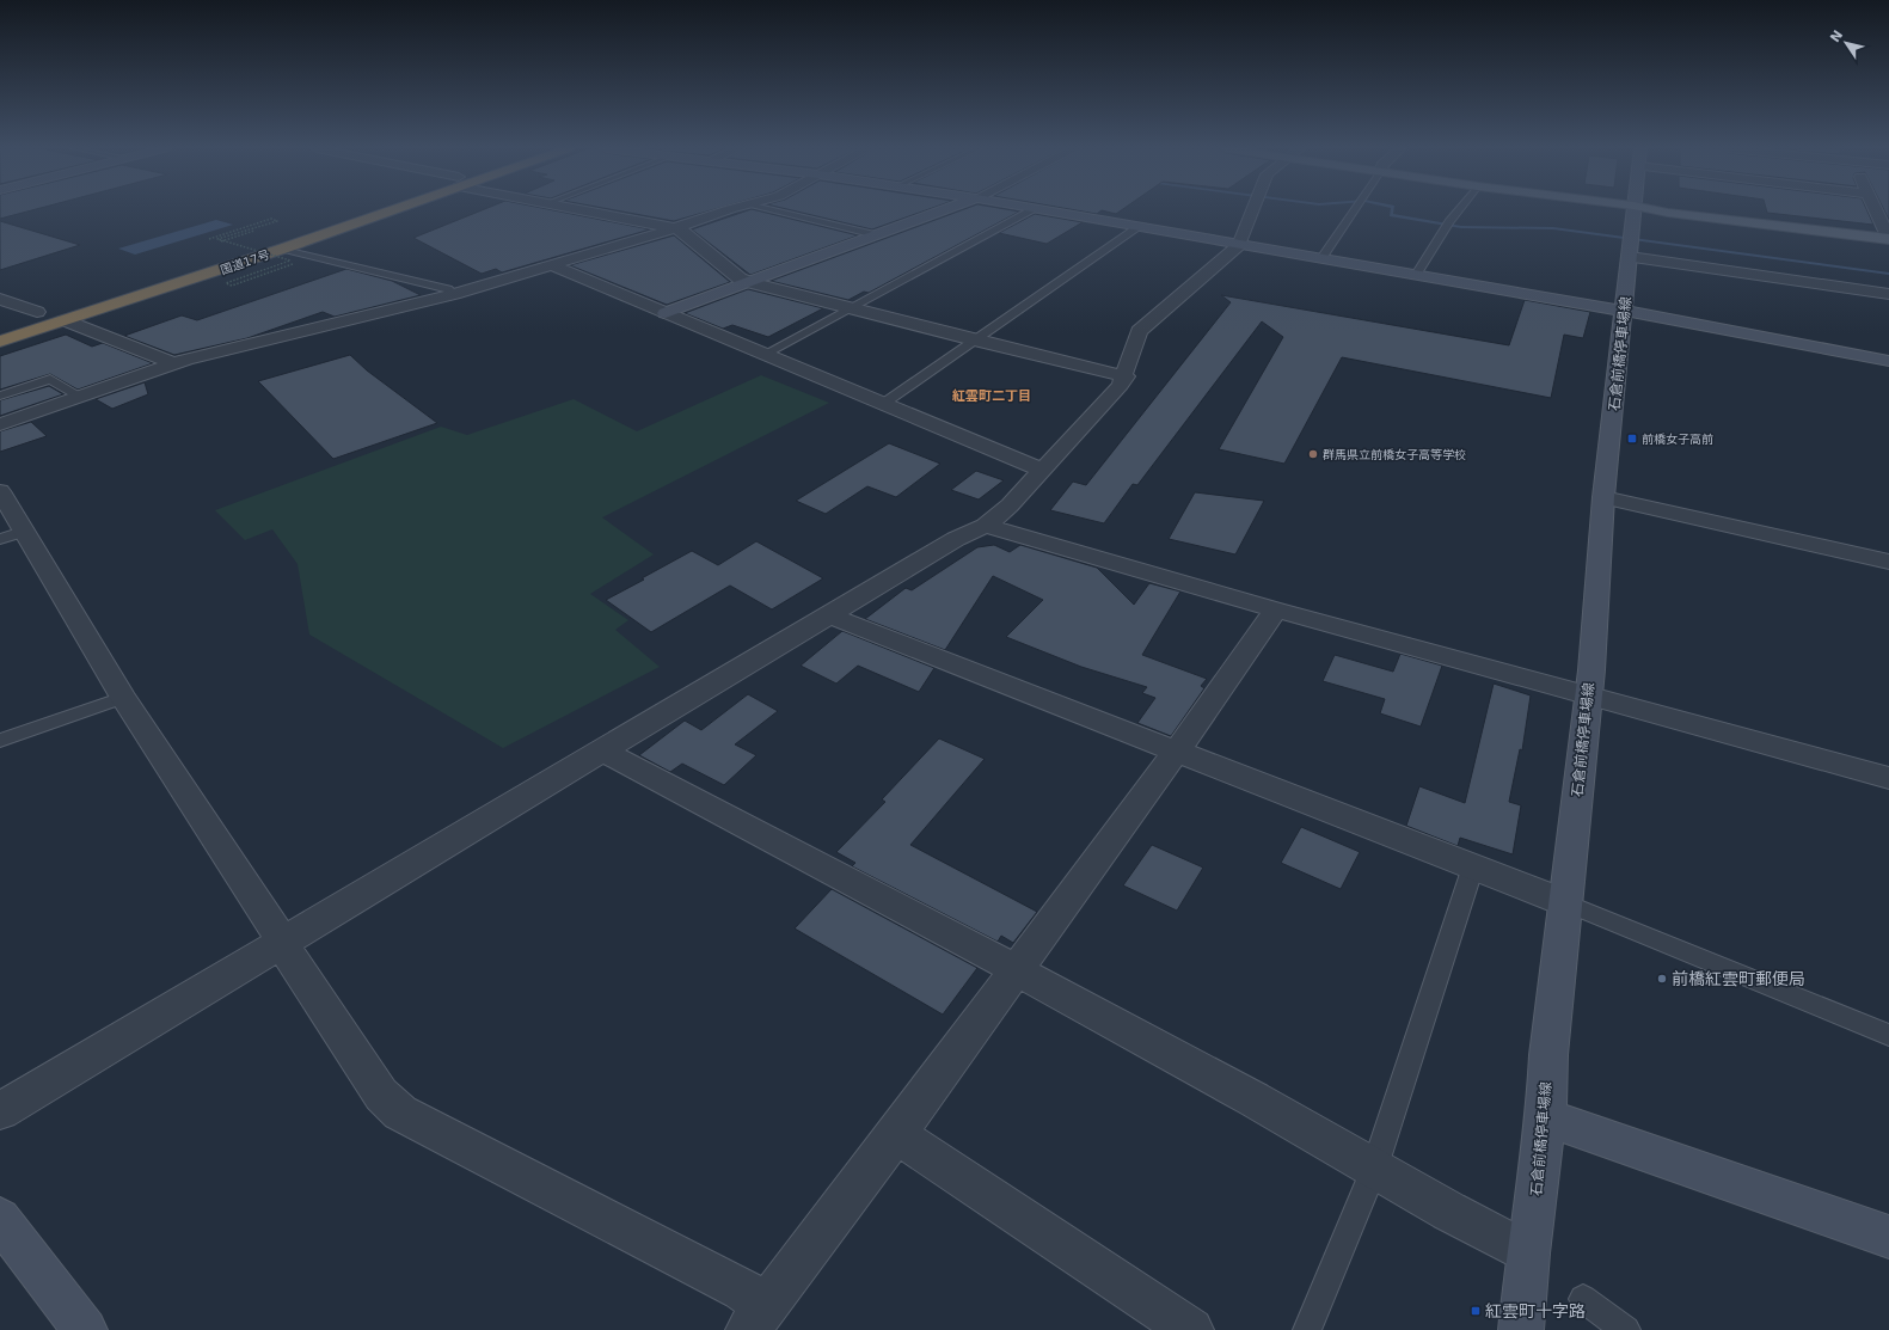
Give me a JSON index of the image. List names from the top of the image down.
{
  "streets": {
    "highway": ["国道17号"],
    "street": ["石倉前橋停車場線"]
  },
  "districts": ["紅雲町二丁目"],
  "places": {
    "transit": ["前橋女子高前", "紅雲町十字路"],
    "other": ["群馬県立前橋女子高等学校", "前橋紅雲町郵便局"]
  },
  "north": "top left"
}
